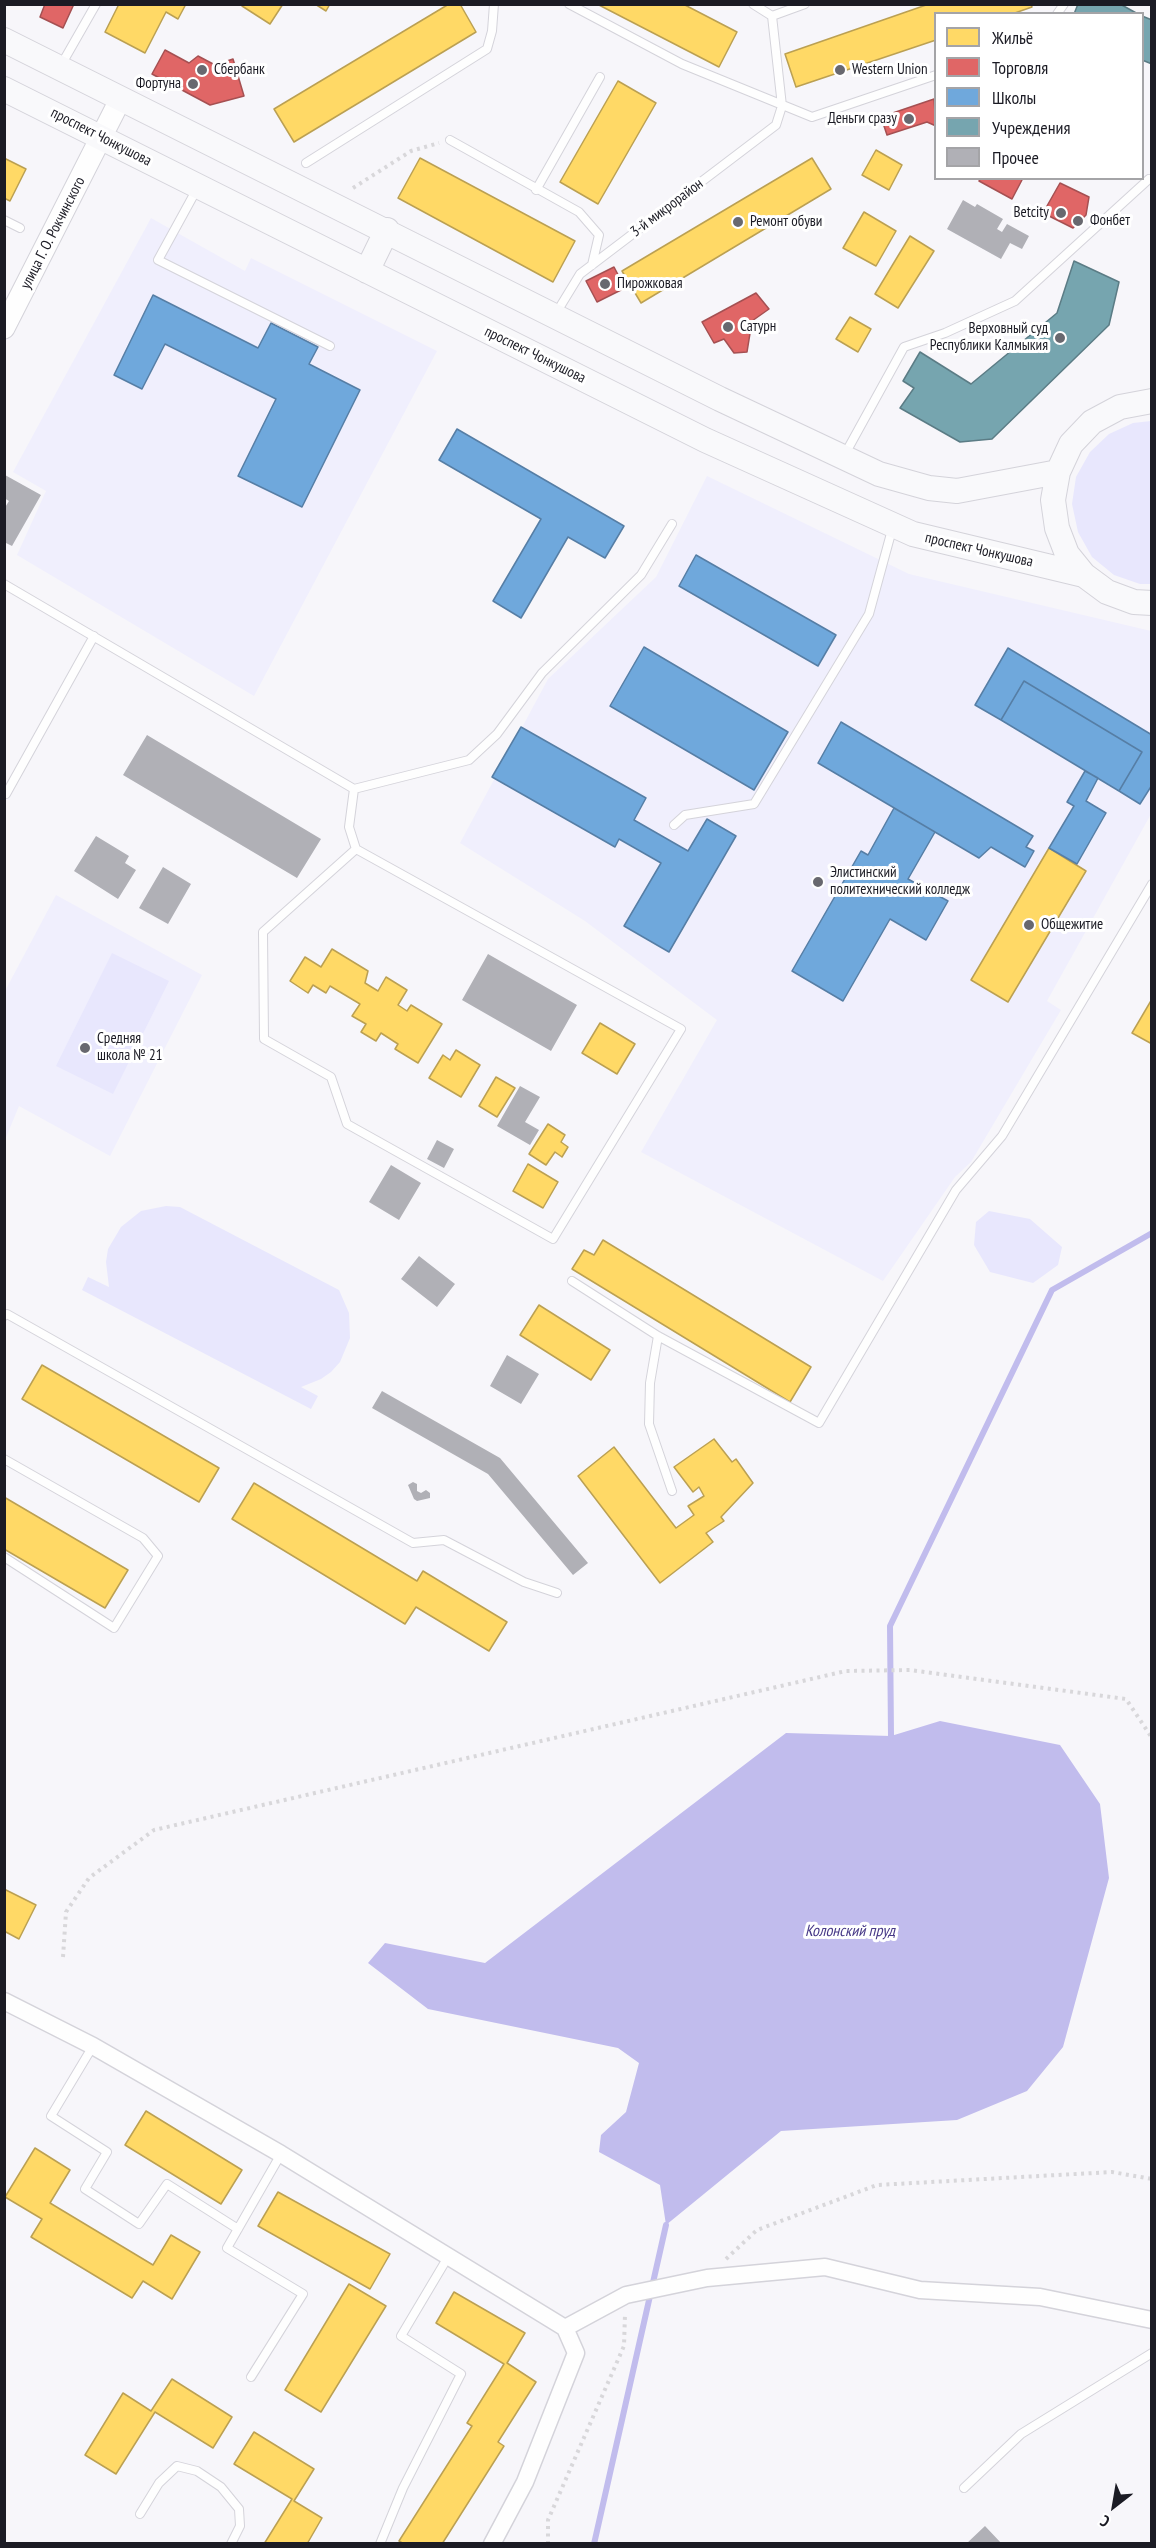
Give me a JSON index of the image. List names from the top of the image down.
{
  "streets": {
    "main road": ["проспект Чонкушова"],
    "street": ["улица Г. О. Рокчинского"],
    "lane": ["3-й микрорайон"]
  },
  "crossings": [
    ["проспект Чонкушова", "улица Г. О. Рокчинского"]
  ],
  "water": ["Колонский пруд"],
  "places": [
    "Сбербанк",
    "Western Union",
    "Фортуна",
    "Деньги сразу",
    "Betcity",
    "Фонбет",
    "Ремонт обуви",
    "Пирожковая",
    "Сатурн",
    "Верховный суд Республики Калмыкия",
    "Элистинский политехнический колледж",
    "Общежитие",
    "Средняя школа № 21"
  ],
  "legend": [
    "Жильё",
    "Торговля",
    "Школы",
    "Учреждения",
    "Прочее"
  ],
  "north": "bottom left"
}
